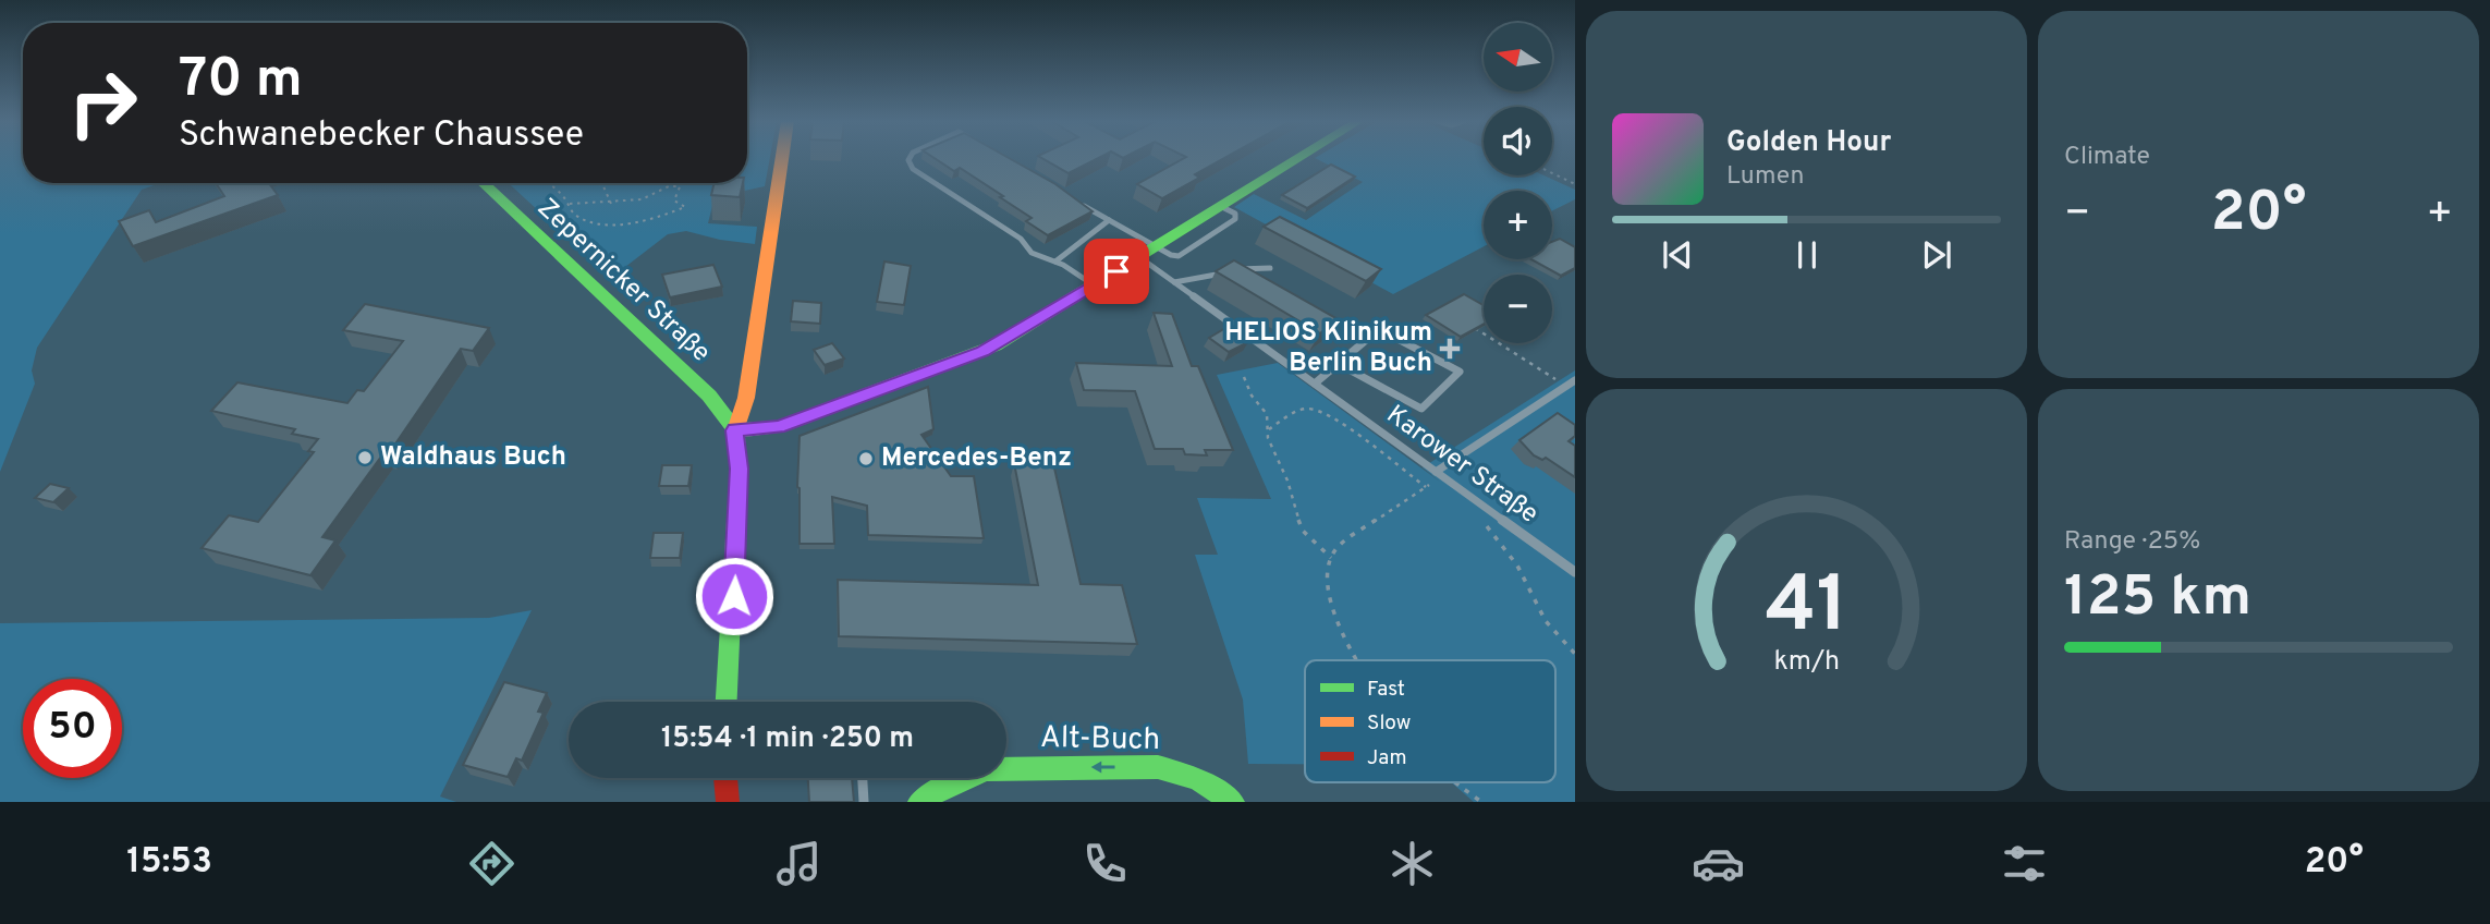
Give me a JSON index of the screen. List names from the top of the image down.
{
  "streets": {
    "main road": ["Zepernicker Straße", "Alt-Buch"],
    "lane": ["Karower Straße"]
  },
  "one_way": ["Alt-Buch"],
  "places": {
    "health": ["HELIOS Klinikum Berlin Buch"],
    "other": ["Waldhaus Buch", "Mercedes-Benz"]
  },
  "legend": ["Fast", "Slow", "Jam"],
  "north": "left",
  "page": {
    "tile": [
      "Climate",
      ["Range · 25%", "125 km"]
    ],
    "map_buttons": ["+", "−"],
    "turn": ["70 m", "Schwanebecker Chaussee"],
    "song": ["Golden Hour", "Lumen"],
    "heat": ["−", "20°", "+"],
    "limit": "50",
    "trip": "15:54 · 1 min · 250 m",
    "tabs": ["15:53", "20°"],
    "gauge": ["41", "km/h"]
  }
}
